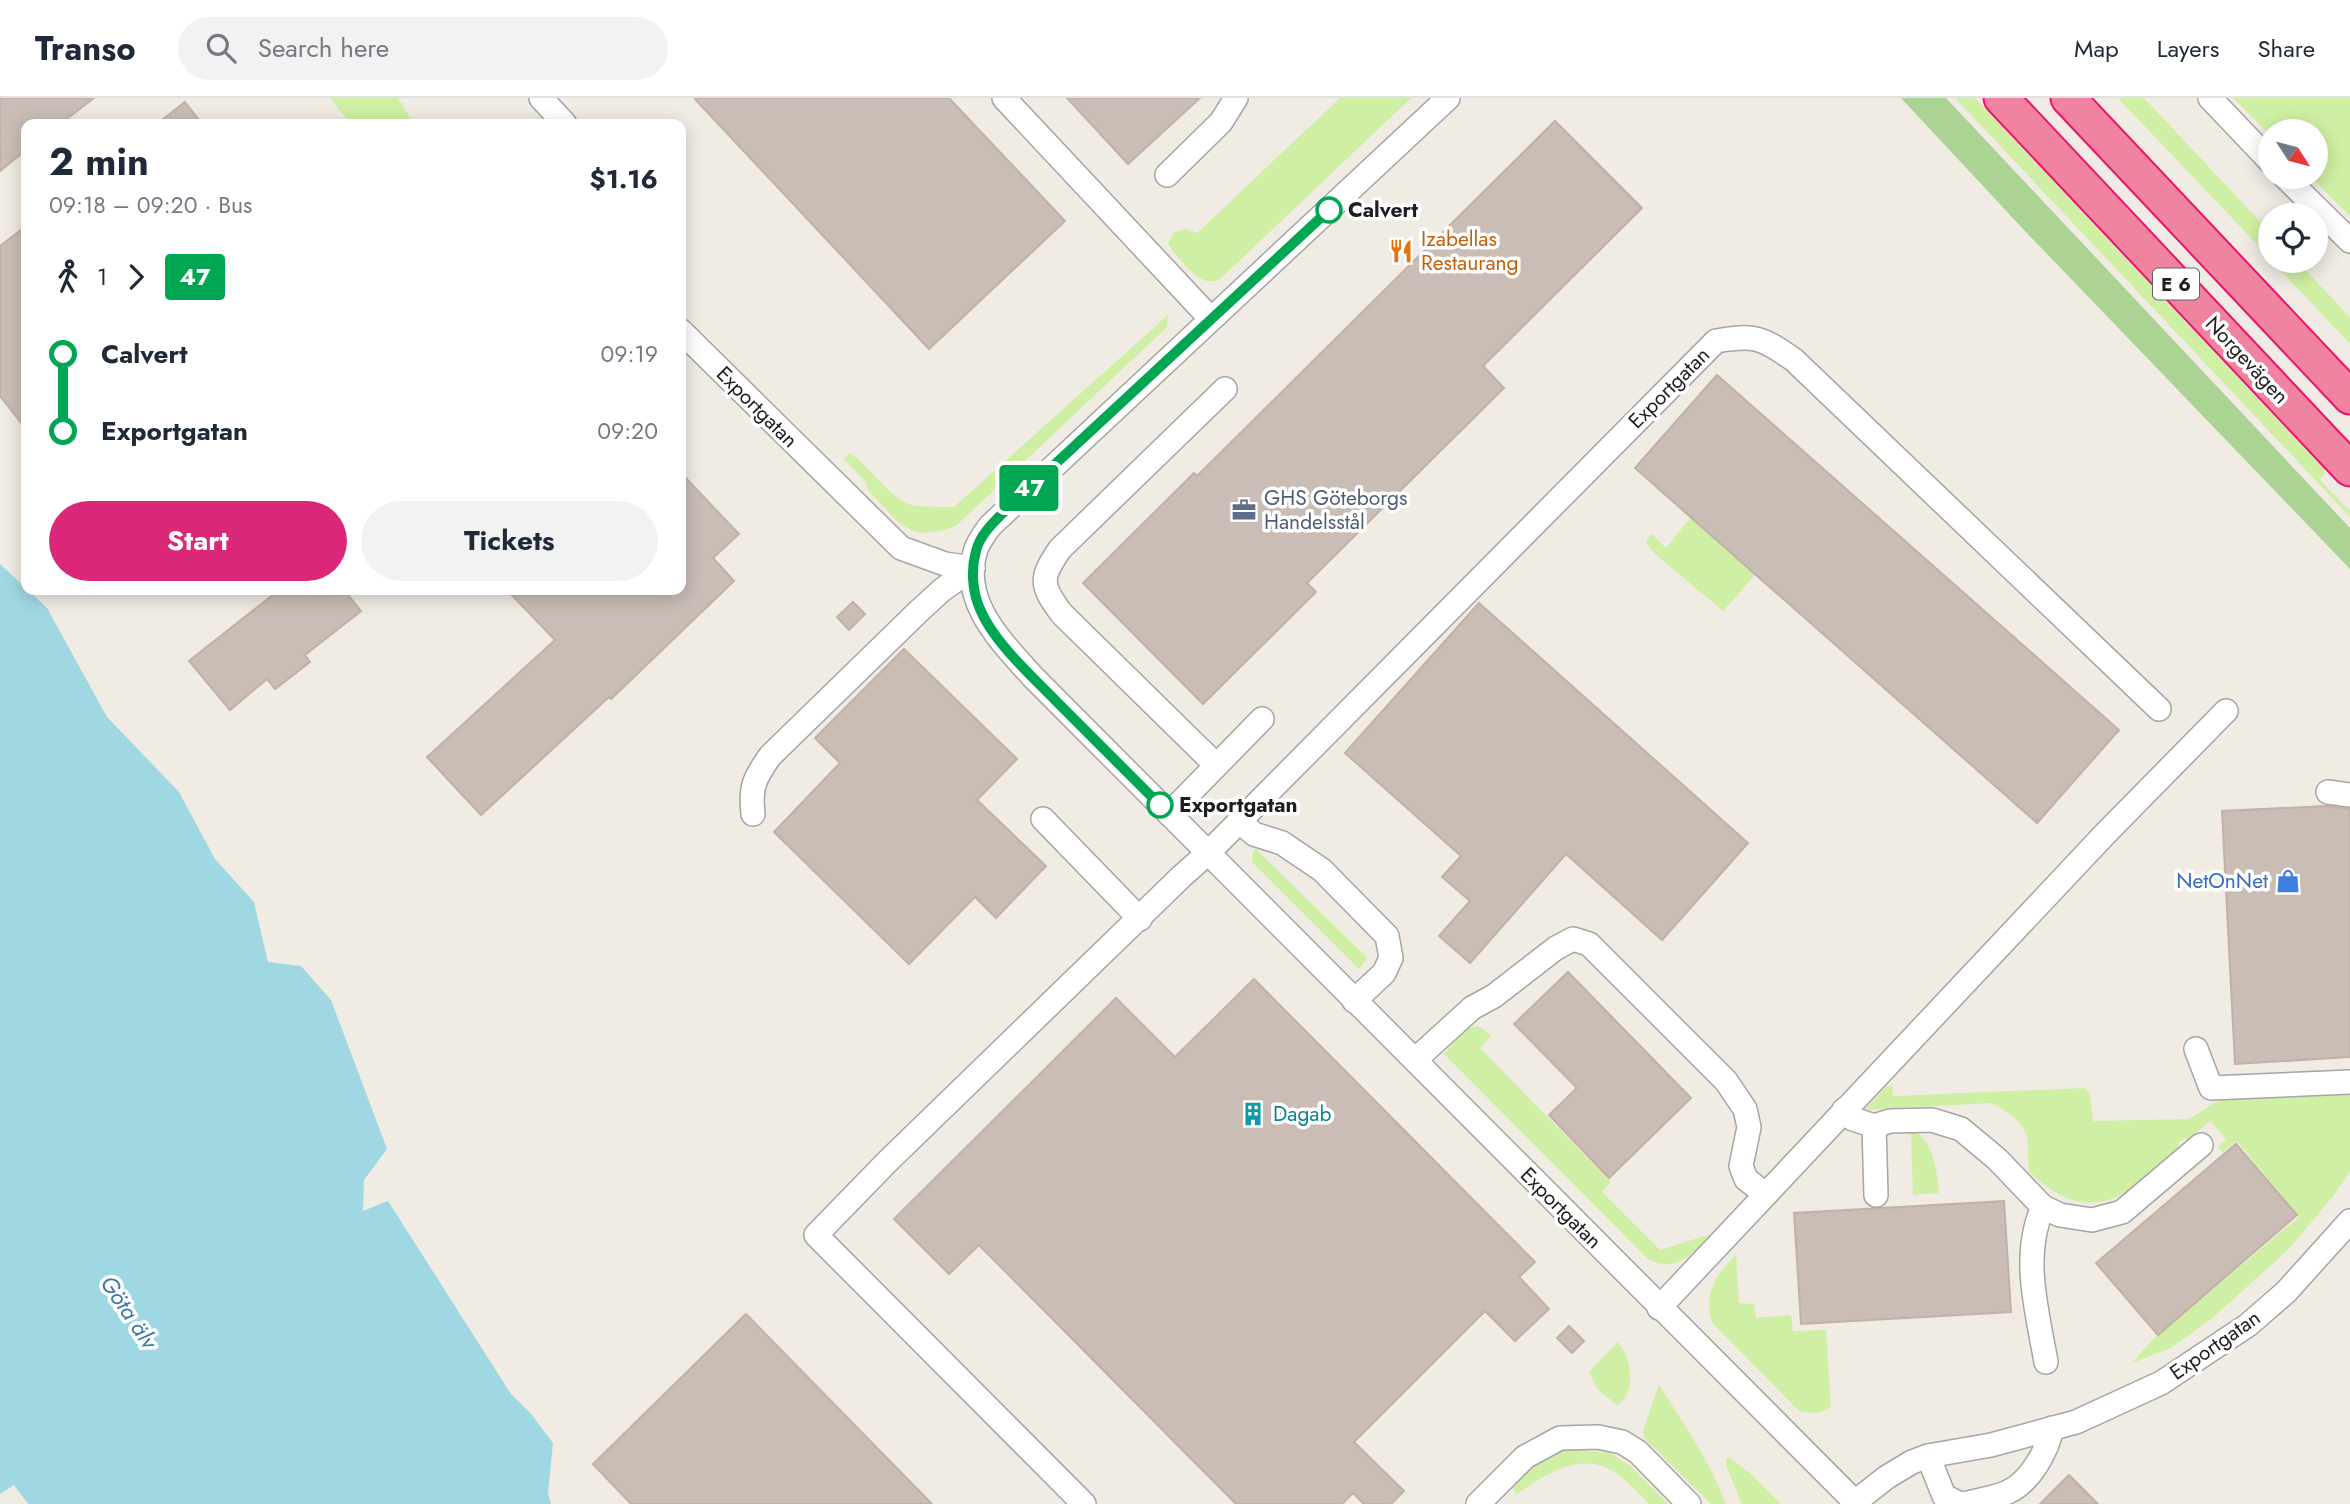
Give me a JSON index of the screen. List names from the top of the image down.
{
  "streets": {
    "highway": ["E 6", "Norgevägen"],
    "street": ["Exportgatan"]
  },
  "water": ["Göta älv"],
  "places": {
    "other": ["Calvert", "Exportgatan"],
    "restaurant": ["Izabellas Restaurang"],
    "office": ["GHS Göteborgs Handelsstål"],
    "shop": ["NetOnNet"],
    "building": ["Dagab"]
  },
  "lines": ["bus line 47"],
  "north": "bottom right",
  "page": {
    "header": "Transo",
    "search": "Search here",
    "nav": ["Map", "Layers", "Share"],
    "on_map": "47",
    "heading": ["2 min", "09:18 – 09:20 · Bus", "$1.16"],
    "legs": ["1", "47"],
    "list": [
      {
        "name": "Calvert",
        "value": "09:19"
      },
      {
        "name": "Exportgatan",
        "value": "09:20"
      }
    ],
    "buttons": ["Start", "Tickets"]
  }
}
